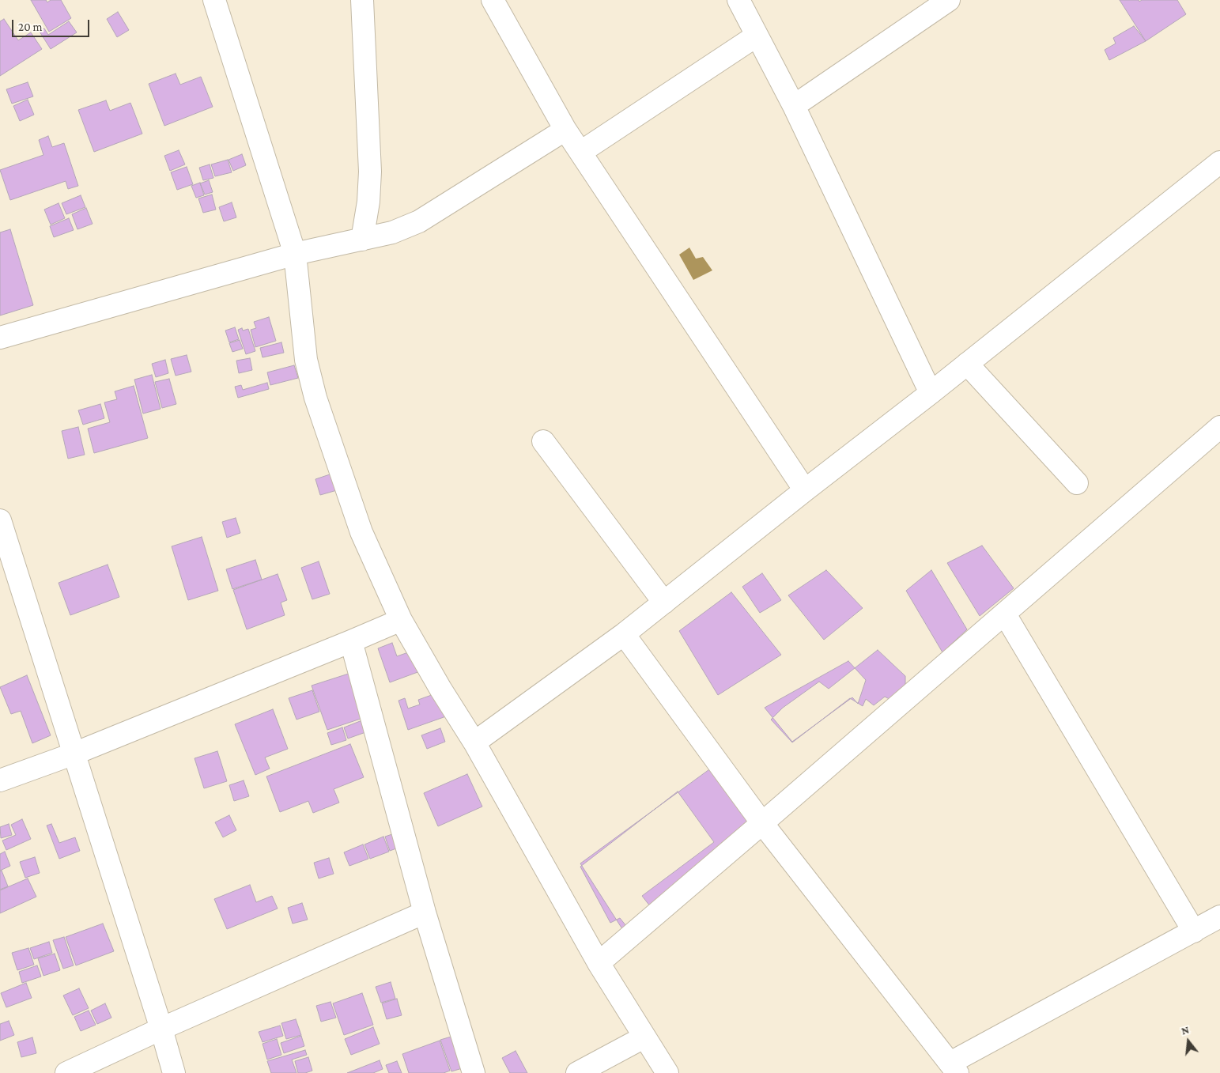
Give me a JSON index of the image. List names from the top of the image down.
{
  "scale_bar": "20 m",
  "north": "top"
}
